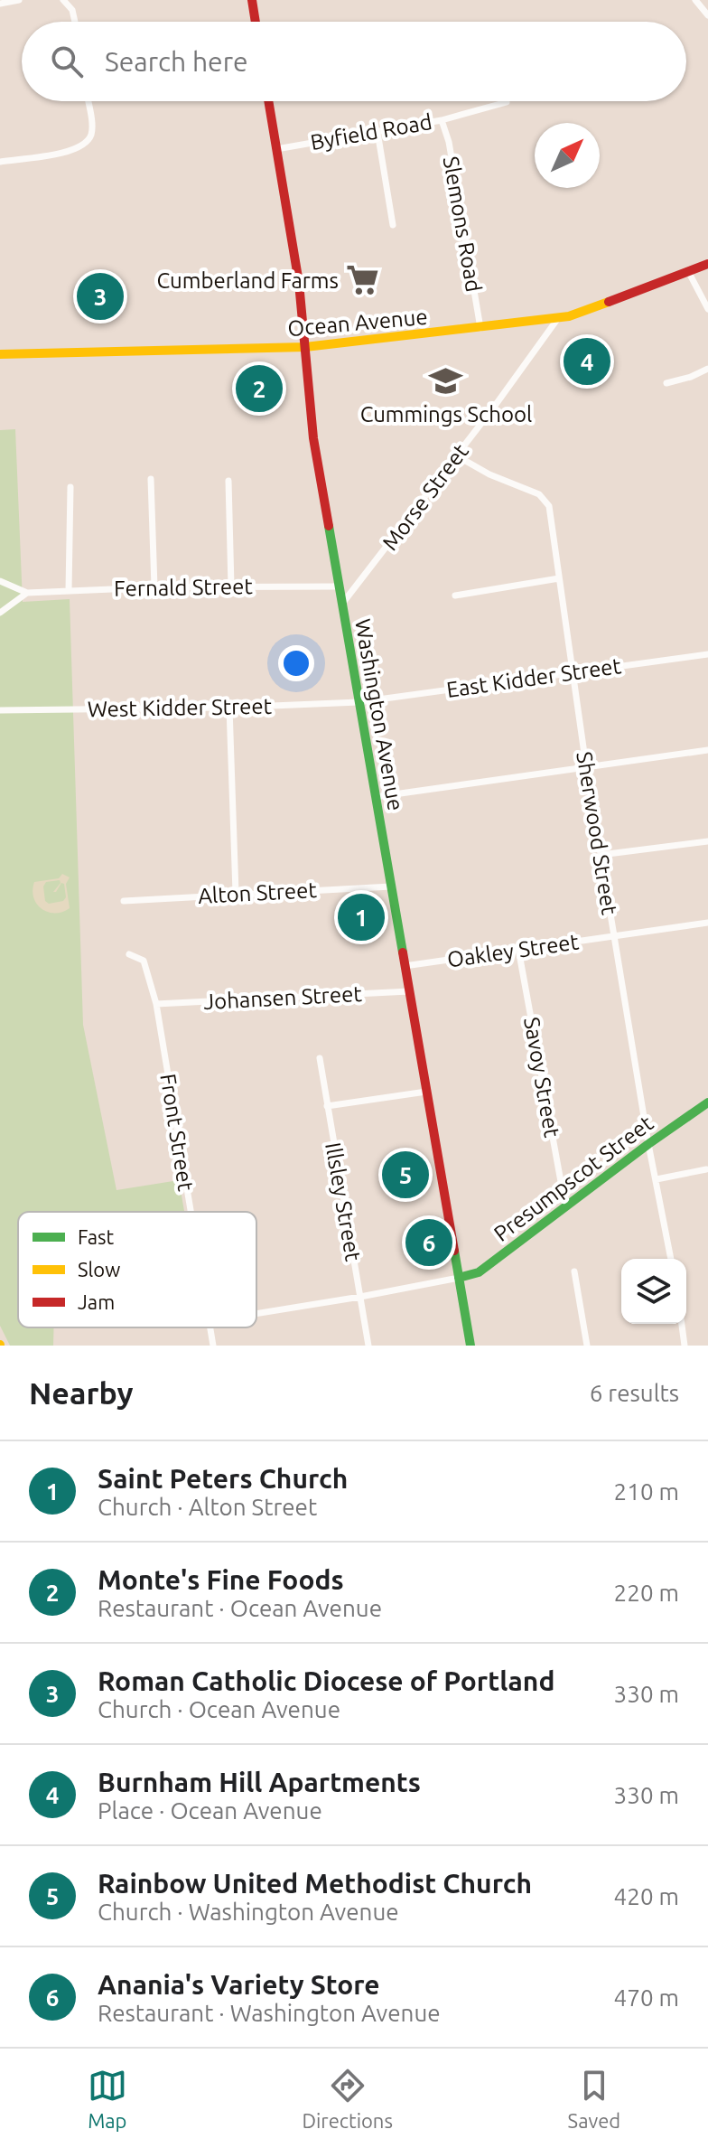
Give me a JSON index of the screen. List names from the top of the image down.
{
  "streets": {
    "main road": ["Ocean Avenue", "Washington Avenue", "Presumpscot Street"],
    "street": [
      "Byfield Road",
      "Slemons Road",
      "Morse Street",
      "Fernald Street",
      "East Kidder Street",
      "West Kidder Street",
      "Sherwood Street",
      "Alton Street",
      "Oakley Street",
      "Johansen Street",
      "Savoy Street",
      "Front Street",
      "Illsley Street"
    ]
  },
  "crossings": [
    ["Byfield Road", "Slemons Road"],
    ["Byfield Road", "Washington Avenue"],
    ["Slemons Road", "Ocean Avenue"],
    ["Ocean Avenue", "Morse Street"],
    ["Ocean Avenue", "Washington Avenue"],
    ["Morse Street", "Washington Avenue"],
    ["Morse Street", "Sherwood Street"],
    ["Fernald Street", "Washington Avenue"],
    ["East Kidder Street", "West Kidder Street"],
    ["East Kidder Street", "Washington Avenue"],
    ["East Kidder Street", "Sherwood Street"],
    ["West Kidder Street", "Washington Avenue"],
    ["Washington Avenue", "Alton Street"],
    ["Washington Avenue", "Oakley Street"],
    ["Washington Avenue", "Johansen Street"],
    ["Washington Avenue", "Presumpscot Street"],
    ["Sherwood Street", "Oakley Street"],
    ["Sherwood Street", "Presumpscot Street"],
    ["Oakley Street", "Savoy Street"],
    ["Johansen Street", "Front Street"],
    ["Savoy Street", "Presumpscot Street"]
  ],
  "places": {
    "supermarket": ["Cumberland Farms"],
    "school or university": ["Cummings School"]
  },
  "legend": ["Fast", "Slow", "Jam"],
  "north": "top right",
  "page": {
    "search": "Search here",
    "pins": [
      "3",
      "4",
      "2",
      "1",
      "5",
      "6"
    ],
    "heading": ["Nearby", "6 results"],
    "list": [
      {
        "mark": "1",
        "name": "Saint Peters Church",
        "note": "Church · Alton Street",
        "value": "210 m"
      },
      {
        "mark": "2",
        "name": "Monte's Fine Foods",
        "note": "Restaurant · Ocean Avenue",
        "value": "220 m"
      },
      {
        "mark": "3",
        "name": "Roman Catholic Diocese of Portland",
        "note": "Church · Ocean Avenue",
        "value": "330 m"
      },
      {
        "mark": "4",
        "name": "Burnham Hill Apartments",
        "note": "Place · Ocean Avenue",
        "value": "330 m"
      },
      {
        "mark": "5",
        "name": "Rainbow United Methodist Church",
        "note": "Church · Washington Avenue",
        "value": "420 m"
      },
      {
        "mark": "6",
        "name": "Anania's Variety Store",
        "note": "Restaurant · Washington Avenue",
        "value": "470 m"
      }
    ],
    "nav": ["Map", "Directions", "Saved"]
  }
}
